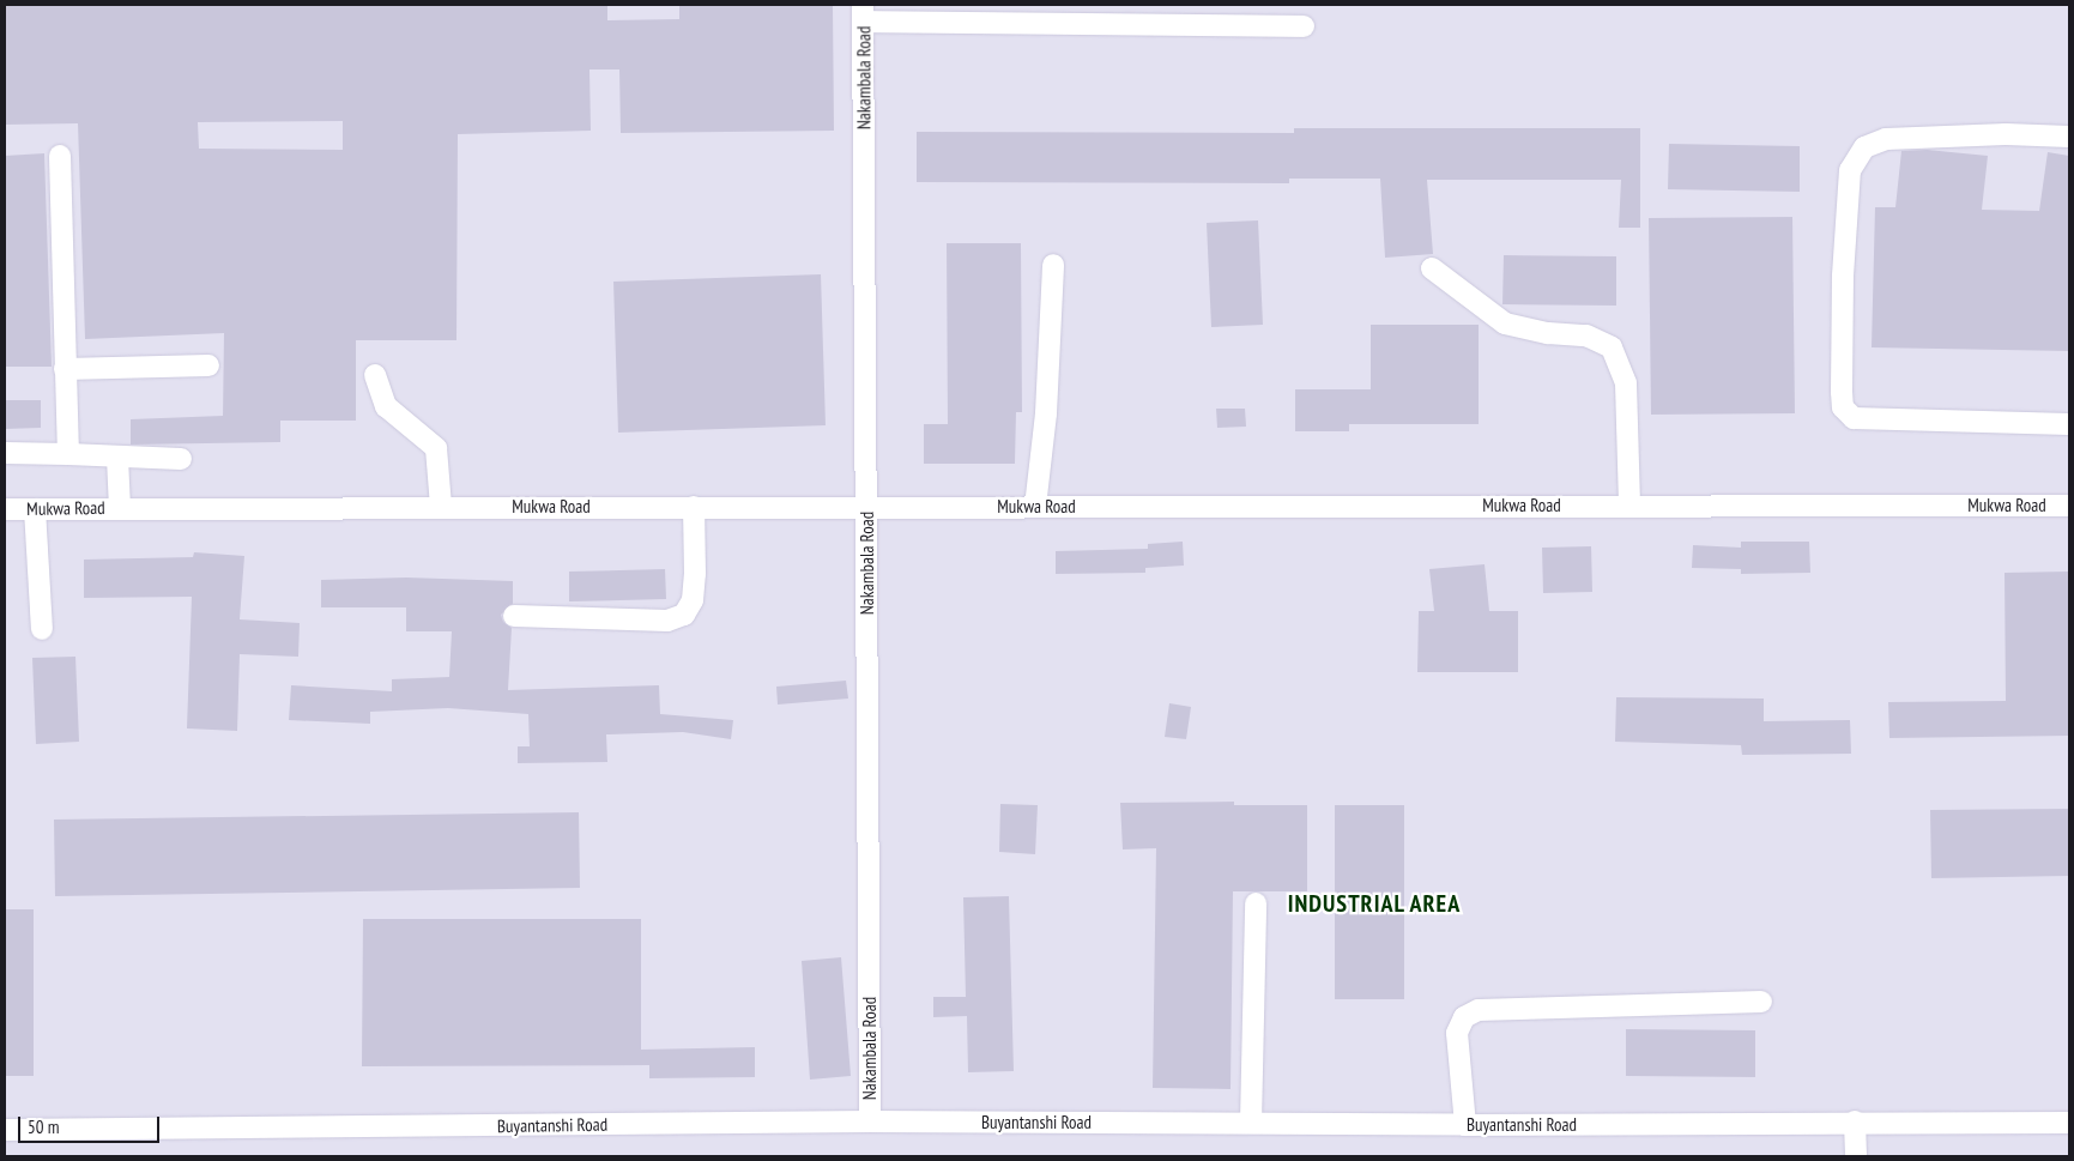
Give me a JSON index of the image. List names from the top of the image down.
{
  "streets": {
    "street": ["Nakambala Road", "Mukwa Road", "Buyantanshi Road"]
  },
  "crossings": [
    ["Nakambala Road", "Mukwa Road"],
    ["Nakambala Road", "Buyantanshi Road"]
  ],
  "districts": ["INDUSTRIAL AREA"],
  "scale_bar": "50 m"
}
